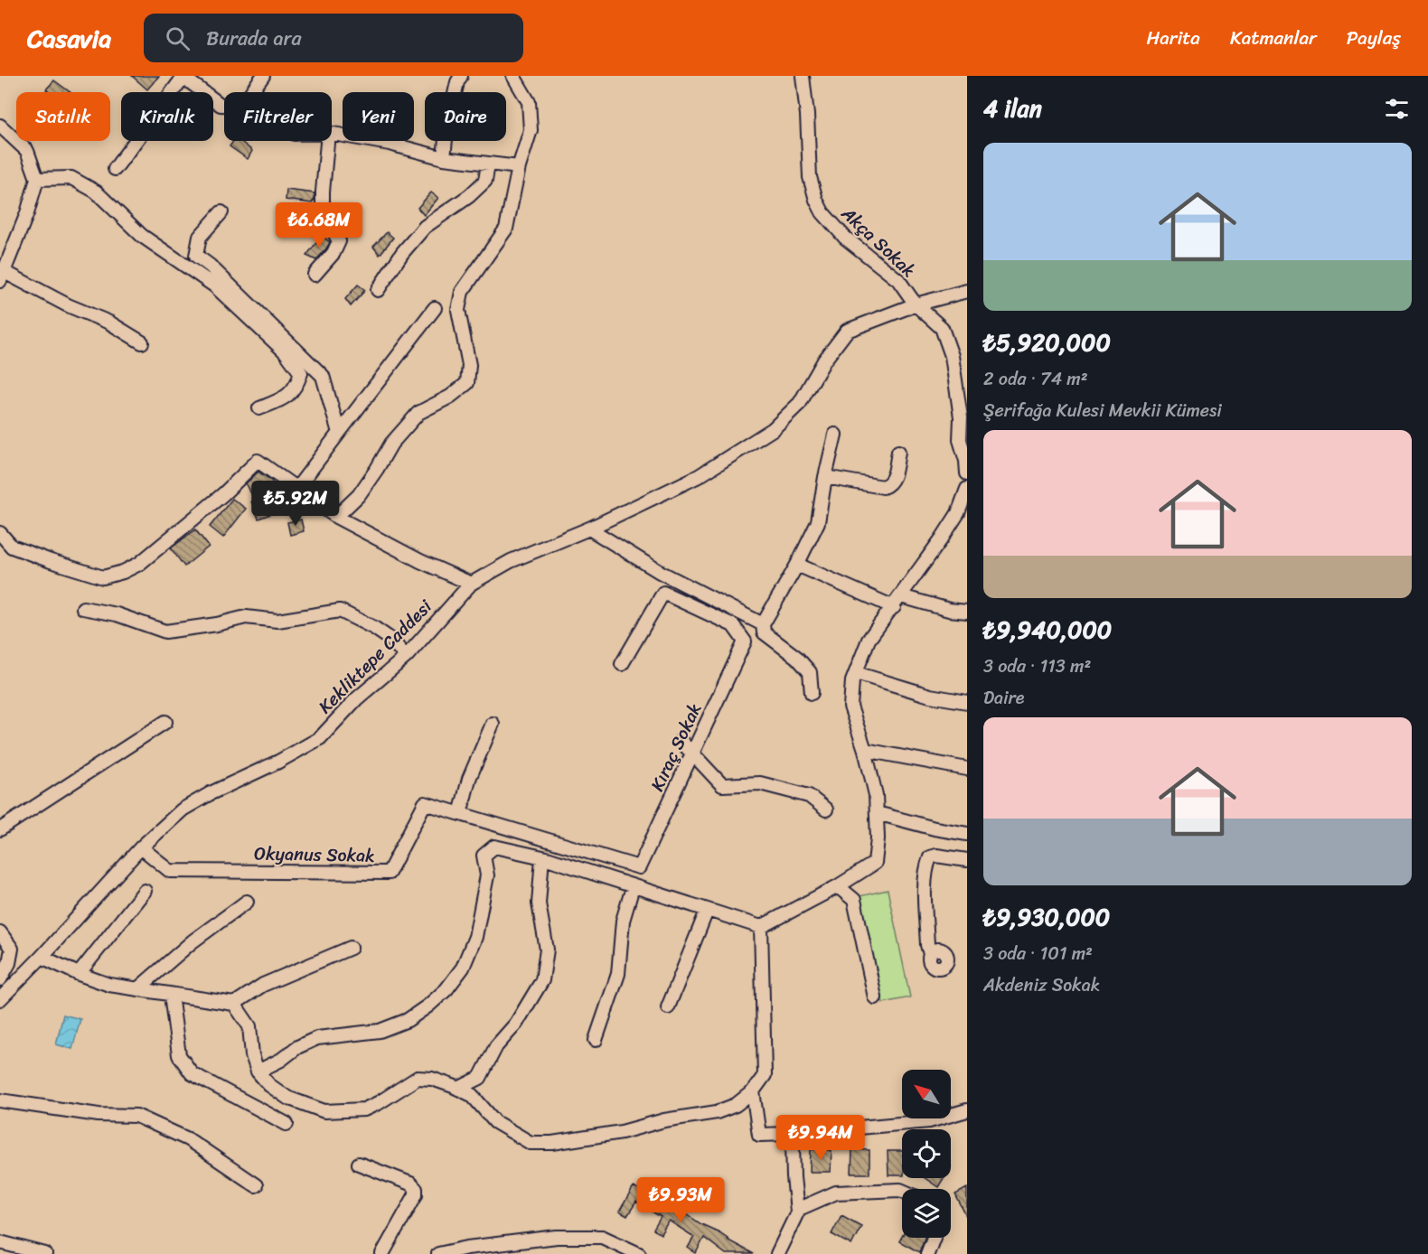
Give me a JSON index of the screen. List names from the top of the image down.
{
  "streets": {
    "street": [
      "Akça Sokak",
      "Kekliktepe Caddesi",
      "Kıraç Sokak",
      "Okyanus Sokak"
    ]
  },
  "crossings": [
    ["Akça Sokak", "Kekliktepe Caddesi"],
    ["Kekliktepe Caddesi", "Okyanus Sokak"],
    ["Kıraç Sokak", "Okyanus Sokak"]
  ],
  "north": "top left",
  "page": {
    "header": "Casavia",
    "search": "Burada ara",
    "nav": ["Harita", "Katmanlar", "Paylaş"],
    "heading": "4 ilan",
    "chip": [
      "Satılık",
      "Kiralık",
      "Filtreler",
      "Yeni",
      "Daire"
    ],
    "list": [
      {
        "name": "₺5,920,000",
        "note": "2 oda · 74 m² · Şerifağa Kulesi Mevkii Kümesi"
      },
      {
        "name": "₺9,940,000",
        "note": "3 oda · 113 m² · Daire"
      },
      {
        "name": "₺9,930,000",
        "note": "3 oda · 101 m² · Akdeniz Sokak"
      }
    ],
    "price": [
      "₺6.68M",
      "₺5.92M",
      "₺9.94M",
      "₺9.93M"
    ]
  }
}
